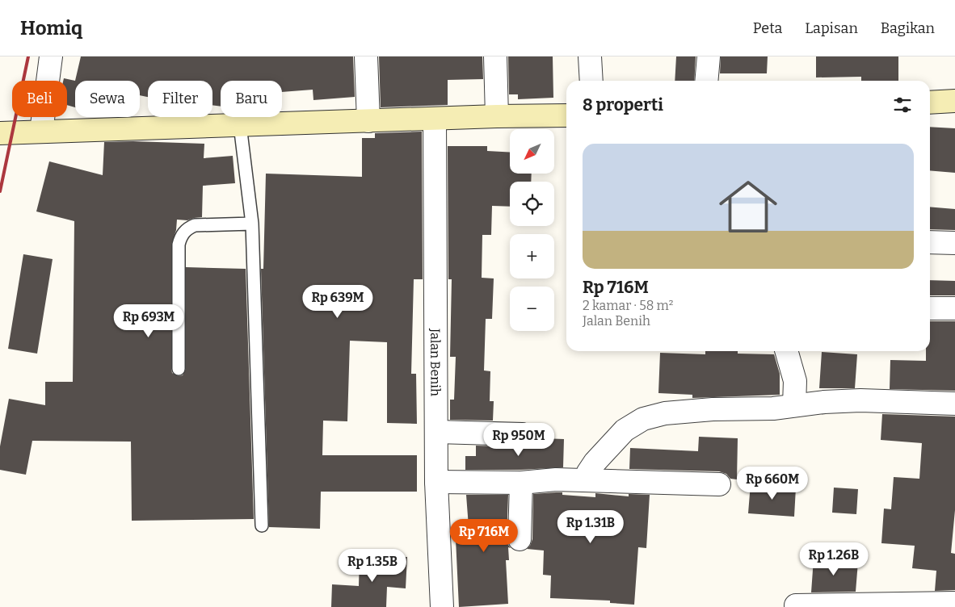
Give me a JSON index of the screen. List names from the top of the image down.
{
  "streets": {
    "street": ["Jalan Benih"]
  },
  "north": "bottom left",
  "page": {
    "header": "Homiq",
    "nav": ["Peta", "Lapisan", "Bagikan"],
    "chip": [
      "Beli",
      "Sewa",
      "Filter",
      "Baru"
    ],
    "heading": "8 properti",
    "map_buttons": ["+", "−"],
    "list": [
      {
        "name": "Rp 716M",
        "note": "2 kamar · 58 m² · Jalan Benih"
      }
    ],
    "price": [
      "Rp 639M",
      "Rp 693M",
      "Rp 950M",
      "Rp 660M",
      "Rp 1.31B",
      "Rp 716M",
      "Rp 1.26B",
      "Rp 1.35B"
    ]
  }
}
